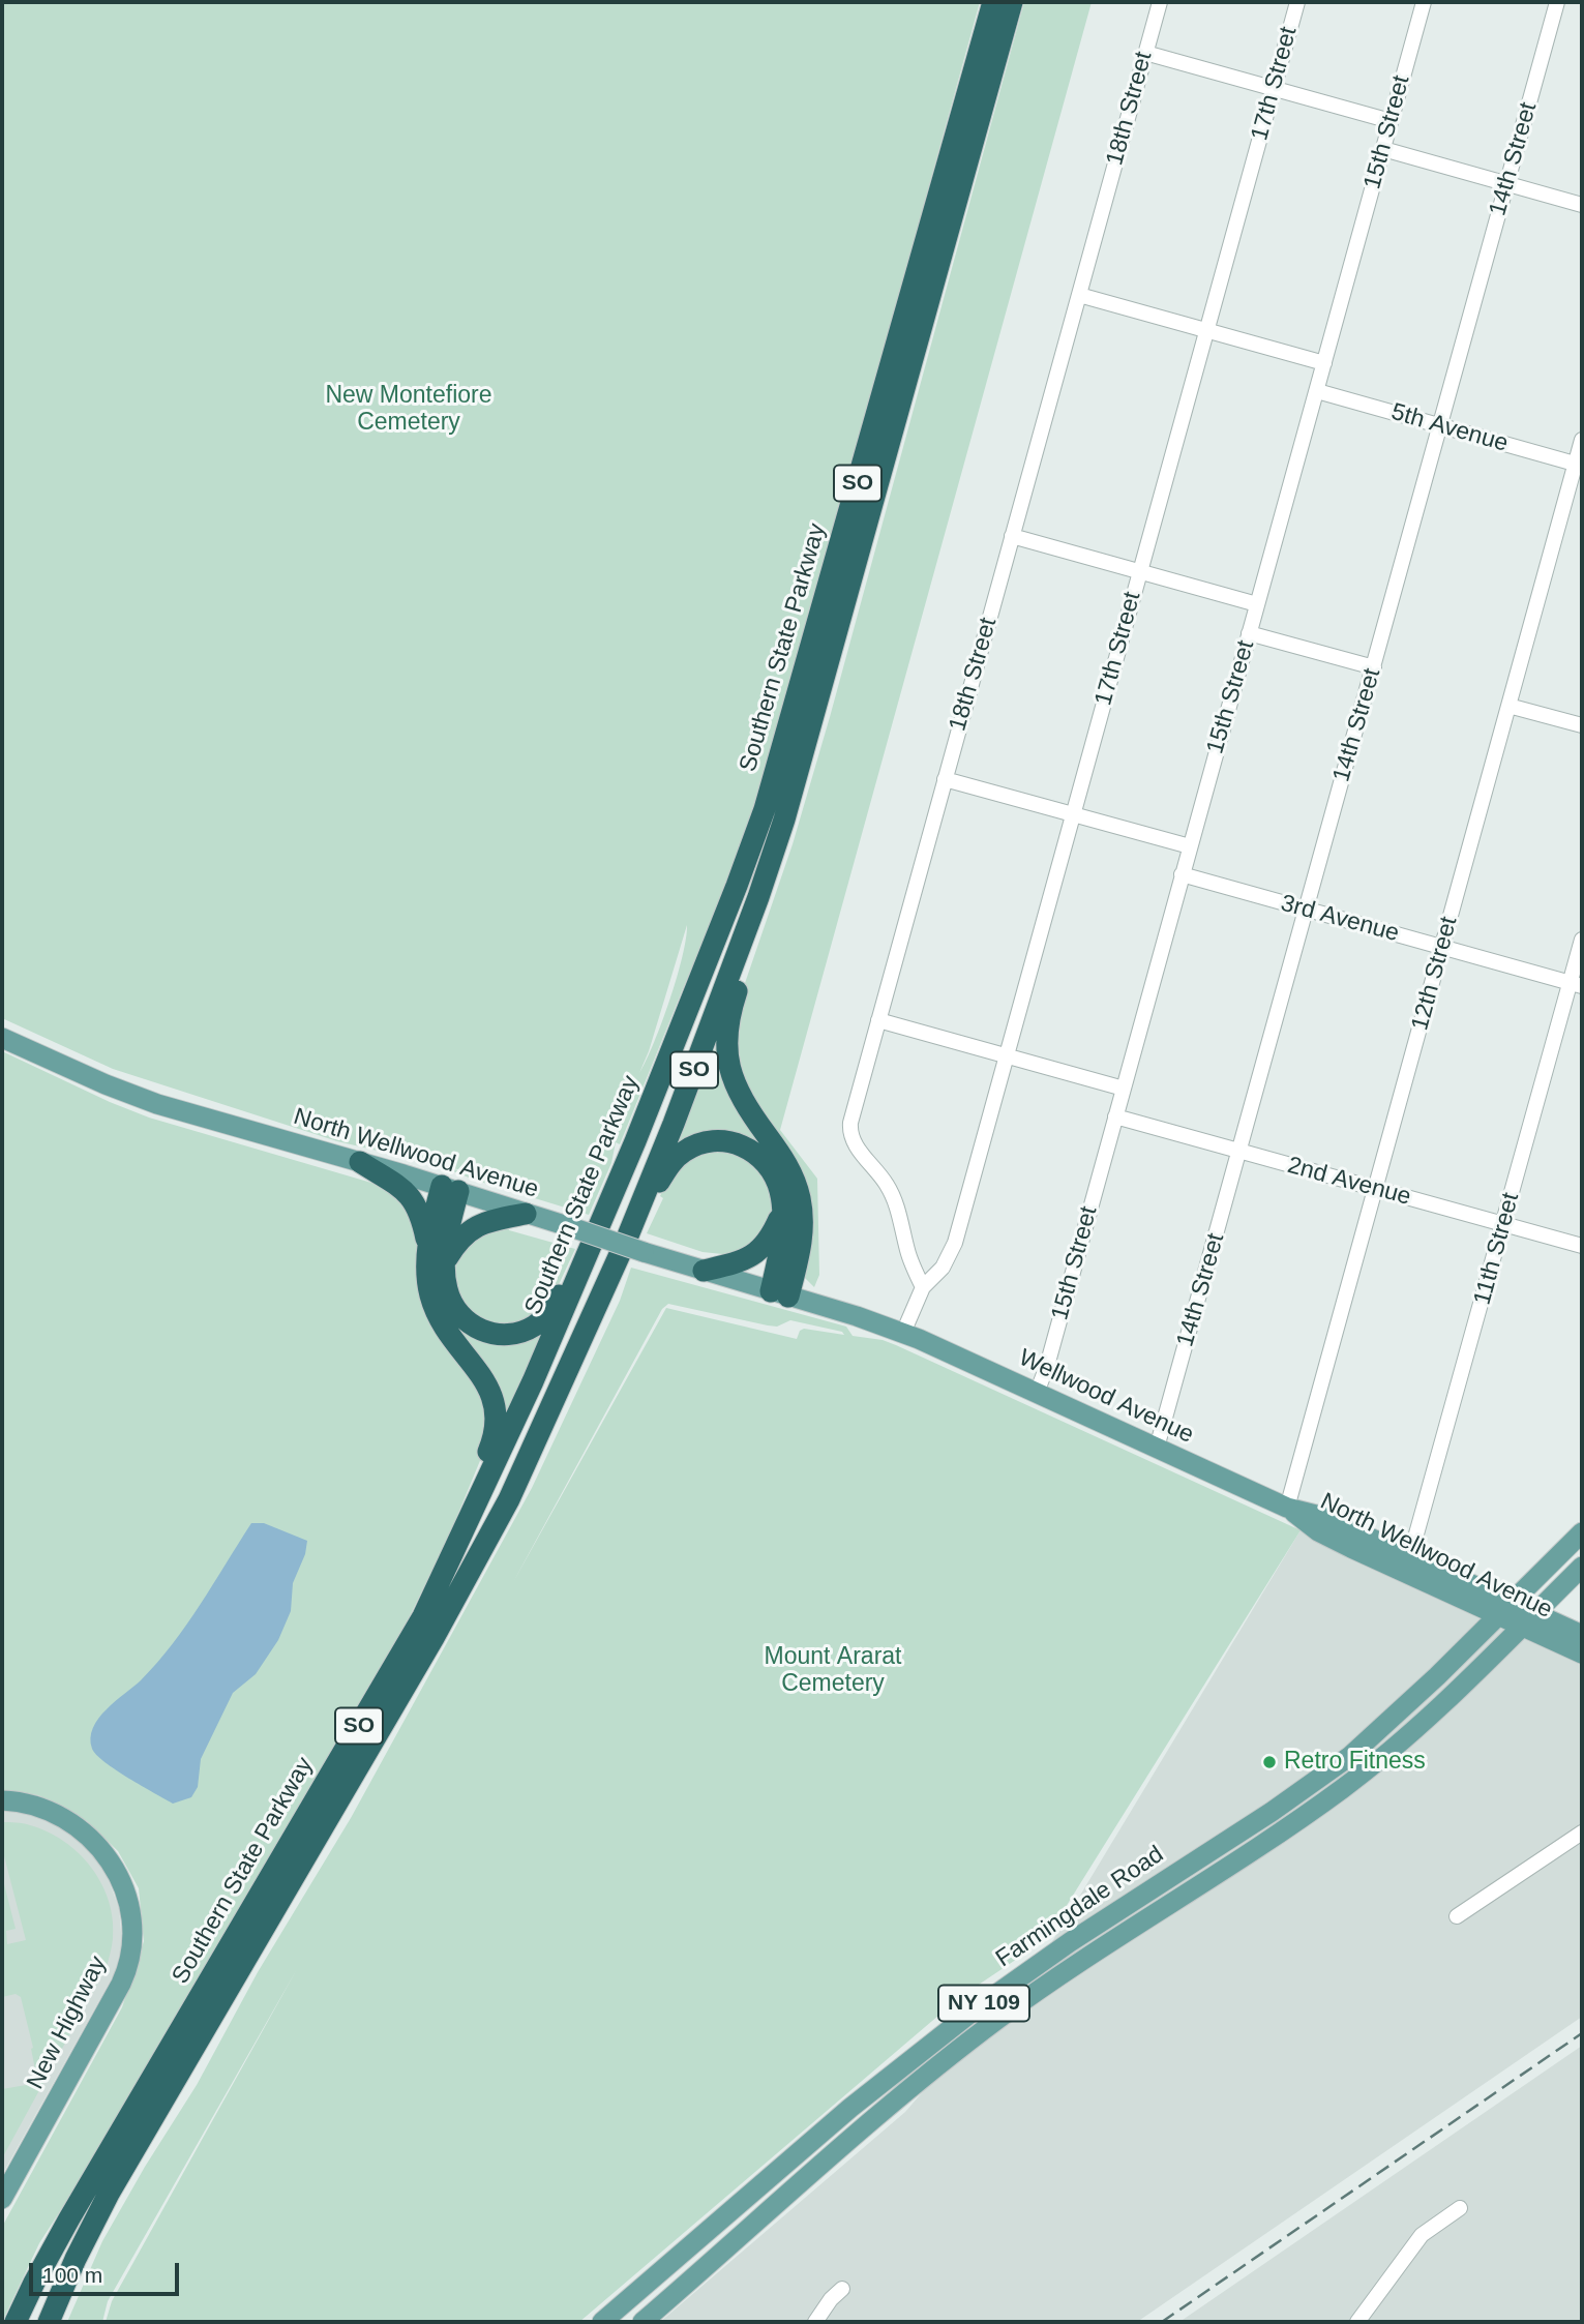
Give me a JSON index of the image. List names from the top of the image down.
{
  "streets": {
    "highway": ["SO", "Southern State Parkway"],
    "main road": [
      "North Wellwood Avenue",
      "Wellwood Avenue",
      "Farmingdale Road",
      "NY 109",
      "New Highway"
    ],
    "street": [
      "17th Street",
      "18th Street",
      "15th Street",
      "14th Street",
      "5th Avenue",
      "3rd Avenue",
      "12th Street",
      "2nd Avenue",
      "11th Street"
    ]
  },
  "crossings": [
    ["17th Street", "18th Street"],
    ["15th Street", "5th Avenue"],
    ["15th Street", "3rd Avenue"],
    ["15th Street", "2nd Avenue"],
    ["15th Street", "Wellwood Avenue"],
    ["14th Street", "5th Avenue"],
    ["14th Street", "3rd Avenue"],
    ["14th Street", "2nd Avenue"],
    ["14th Street", "Wellwood Avenue"],
    ["5th Avenue", "12th Street"],
    ["Southern State Parkway", "North Wellwood Avenue"],
    ["3rd Avenue", "12th Street"],
    ["3rd Avenue", "11th Street"],
    ["12th Street", "North Wellwood Avenue"],
    ["12th Street", "2nd Avenue"],
    ["12th Street", "Wellwood Avenue"],
    ["North Wellwood Avenue", "11th Street"],
    ["North Wellwood Avenue", "Wellwood Avenue"],
    ["North Wellwood Avenue", "Farmingdale Road"],
    ["2nd Avenue", "11th Street"]
  ],
  "parks": ["New Montefiore Cemetery", "Mount Ararat Cemetery"],
  "places": ["Retro Fitness"],
  "scale_bar": "100 m"
}
